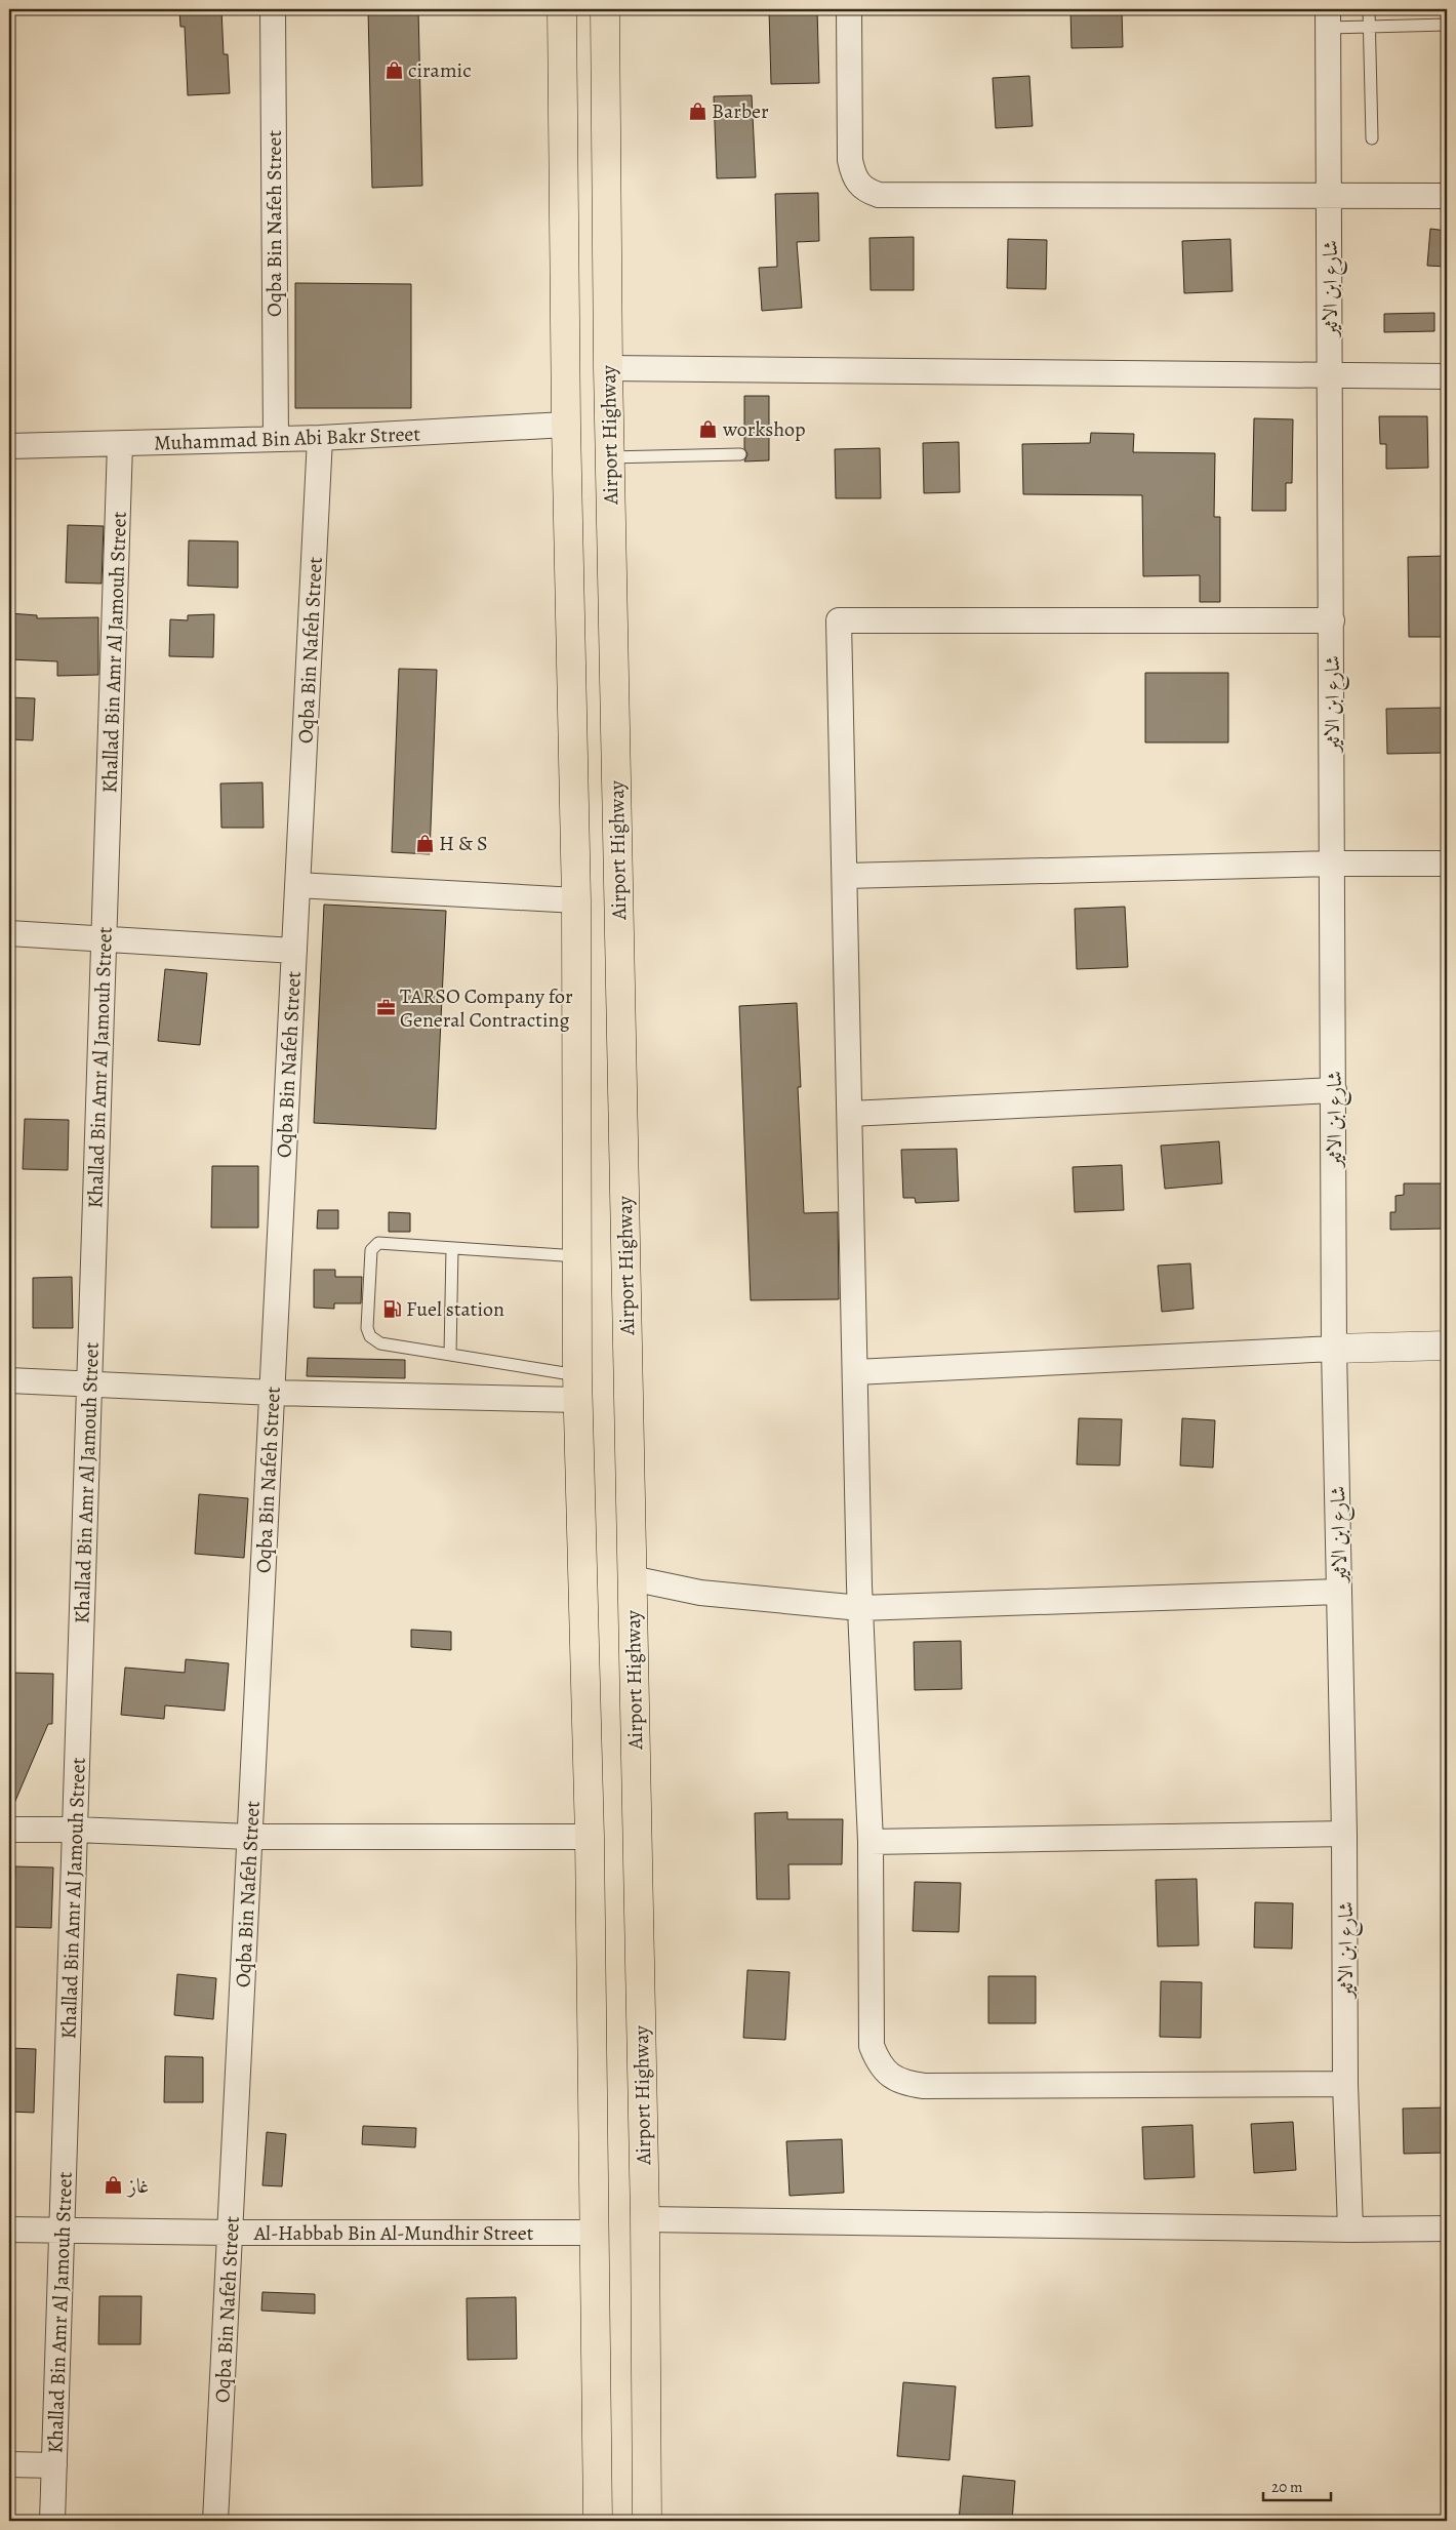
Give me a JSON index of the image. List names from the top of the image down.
{
  "streets": {
    "highway": ["Airport Highway"],
    "street": [
      "Oqba Bin Nafeh Street",
      "شارع ابن الاثير",
      "Muhammad Bin Abi Bakr Street",
      "Khallad Bin Amr Al Jamouh Street",
      "Al-Habbab Bin Al-Mundhir Street"
    ]
  },
  "crossings": [
    ["Oqba Bin Nafeh Street", "Muhammad Bin Abi Bakr Street"],
    ["Oqba Bin Nafeh Street", "Al-Habbab Bin Al-Mundhir Street"],
    ["Airport Highway", "Muhammad Bin Abi Bakr Street"],
    ["Airport Highway", "Al-Habbab Bin Al-Mundhir Street"],
    ["Muhammad Bin Abi Bakr Street", "Khallad Bin Amr Al Jamouh Street"],
    ["Khallad Bin Amr Al Jamouh Street", "Al-Habbab Bin Al-Mundhir Street"]
  ],
  "places": {
    "shop": [
      "ciramic",
      "Barber",
      "workshop",
      "H & S",
      "غاز"
    ],
    "office": ["TARSO Company for General Contracting"],
    "fuel station": ["Fuel station"]
  },
  "scale_bar": "20 m"
}
